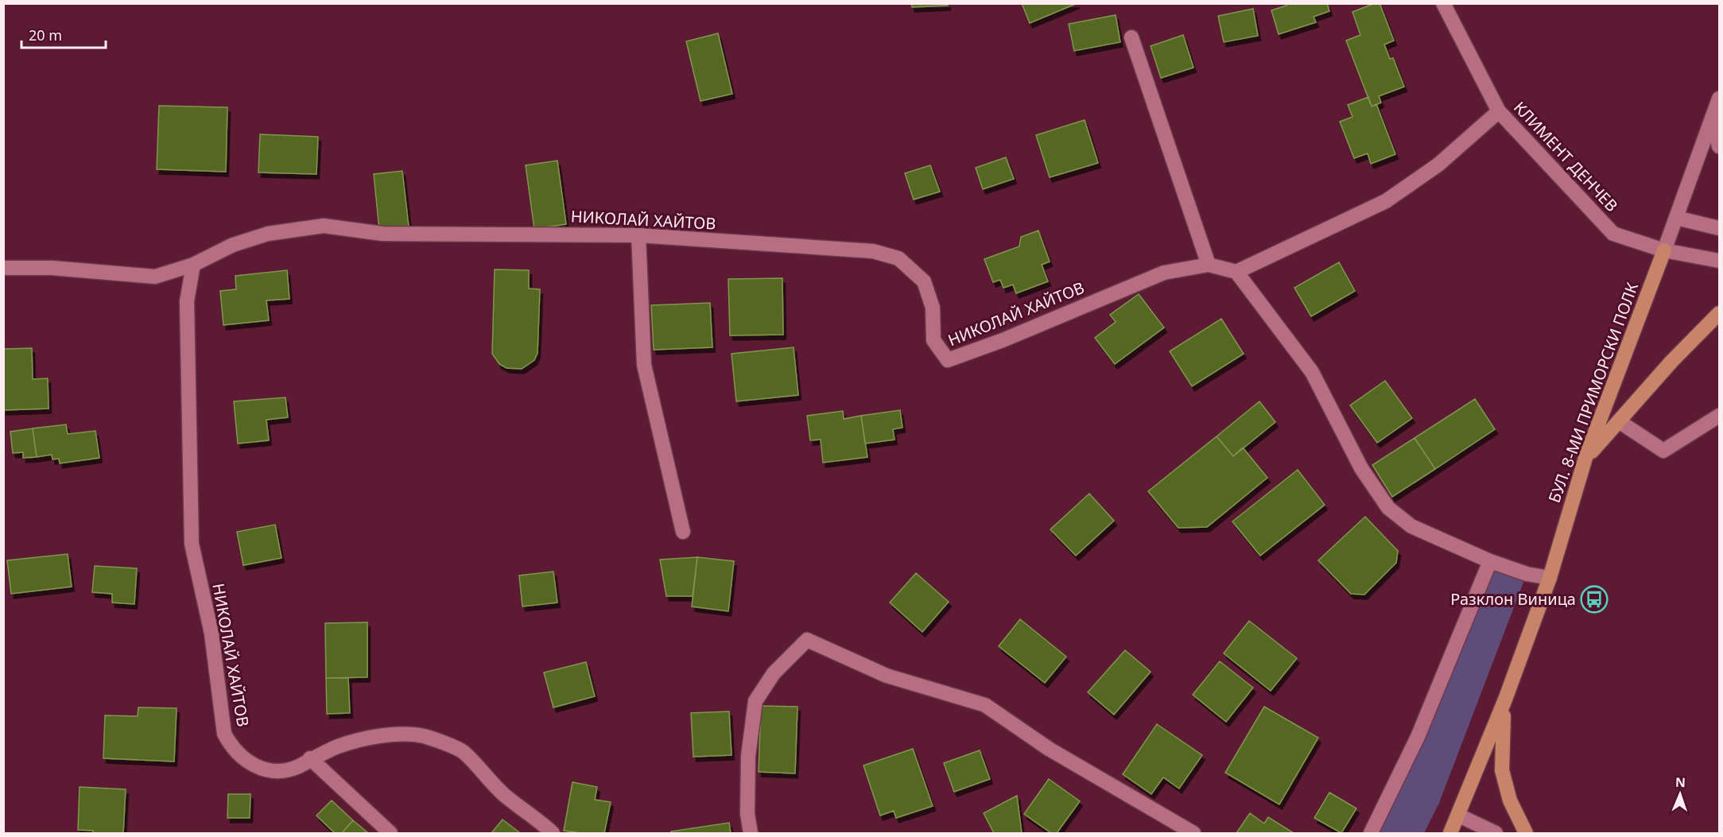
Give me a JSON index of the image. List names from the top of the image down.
{
  "streets": {
    "main road": ["БУЛ. 8-МИ ПРИМОРСКИ ПОЛК"],
    "street": ["КЛИМЕНТ ДЕНЧЕВ", "НИКОЛАЙ ХАЙТОВ"]
  },
  "crossings": [
    ["КЛИМЕНТ ДЕНЧЕВ", "БУЛ. 8-МИ ПРИМОРСКИ ПОЛК"]
  ],
  "places": {
    "bus stop": ["Разклон Виница"]
  },
  "scale_bar": "20 m",
  "north": "top"
}
